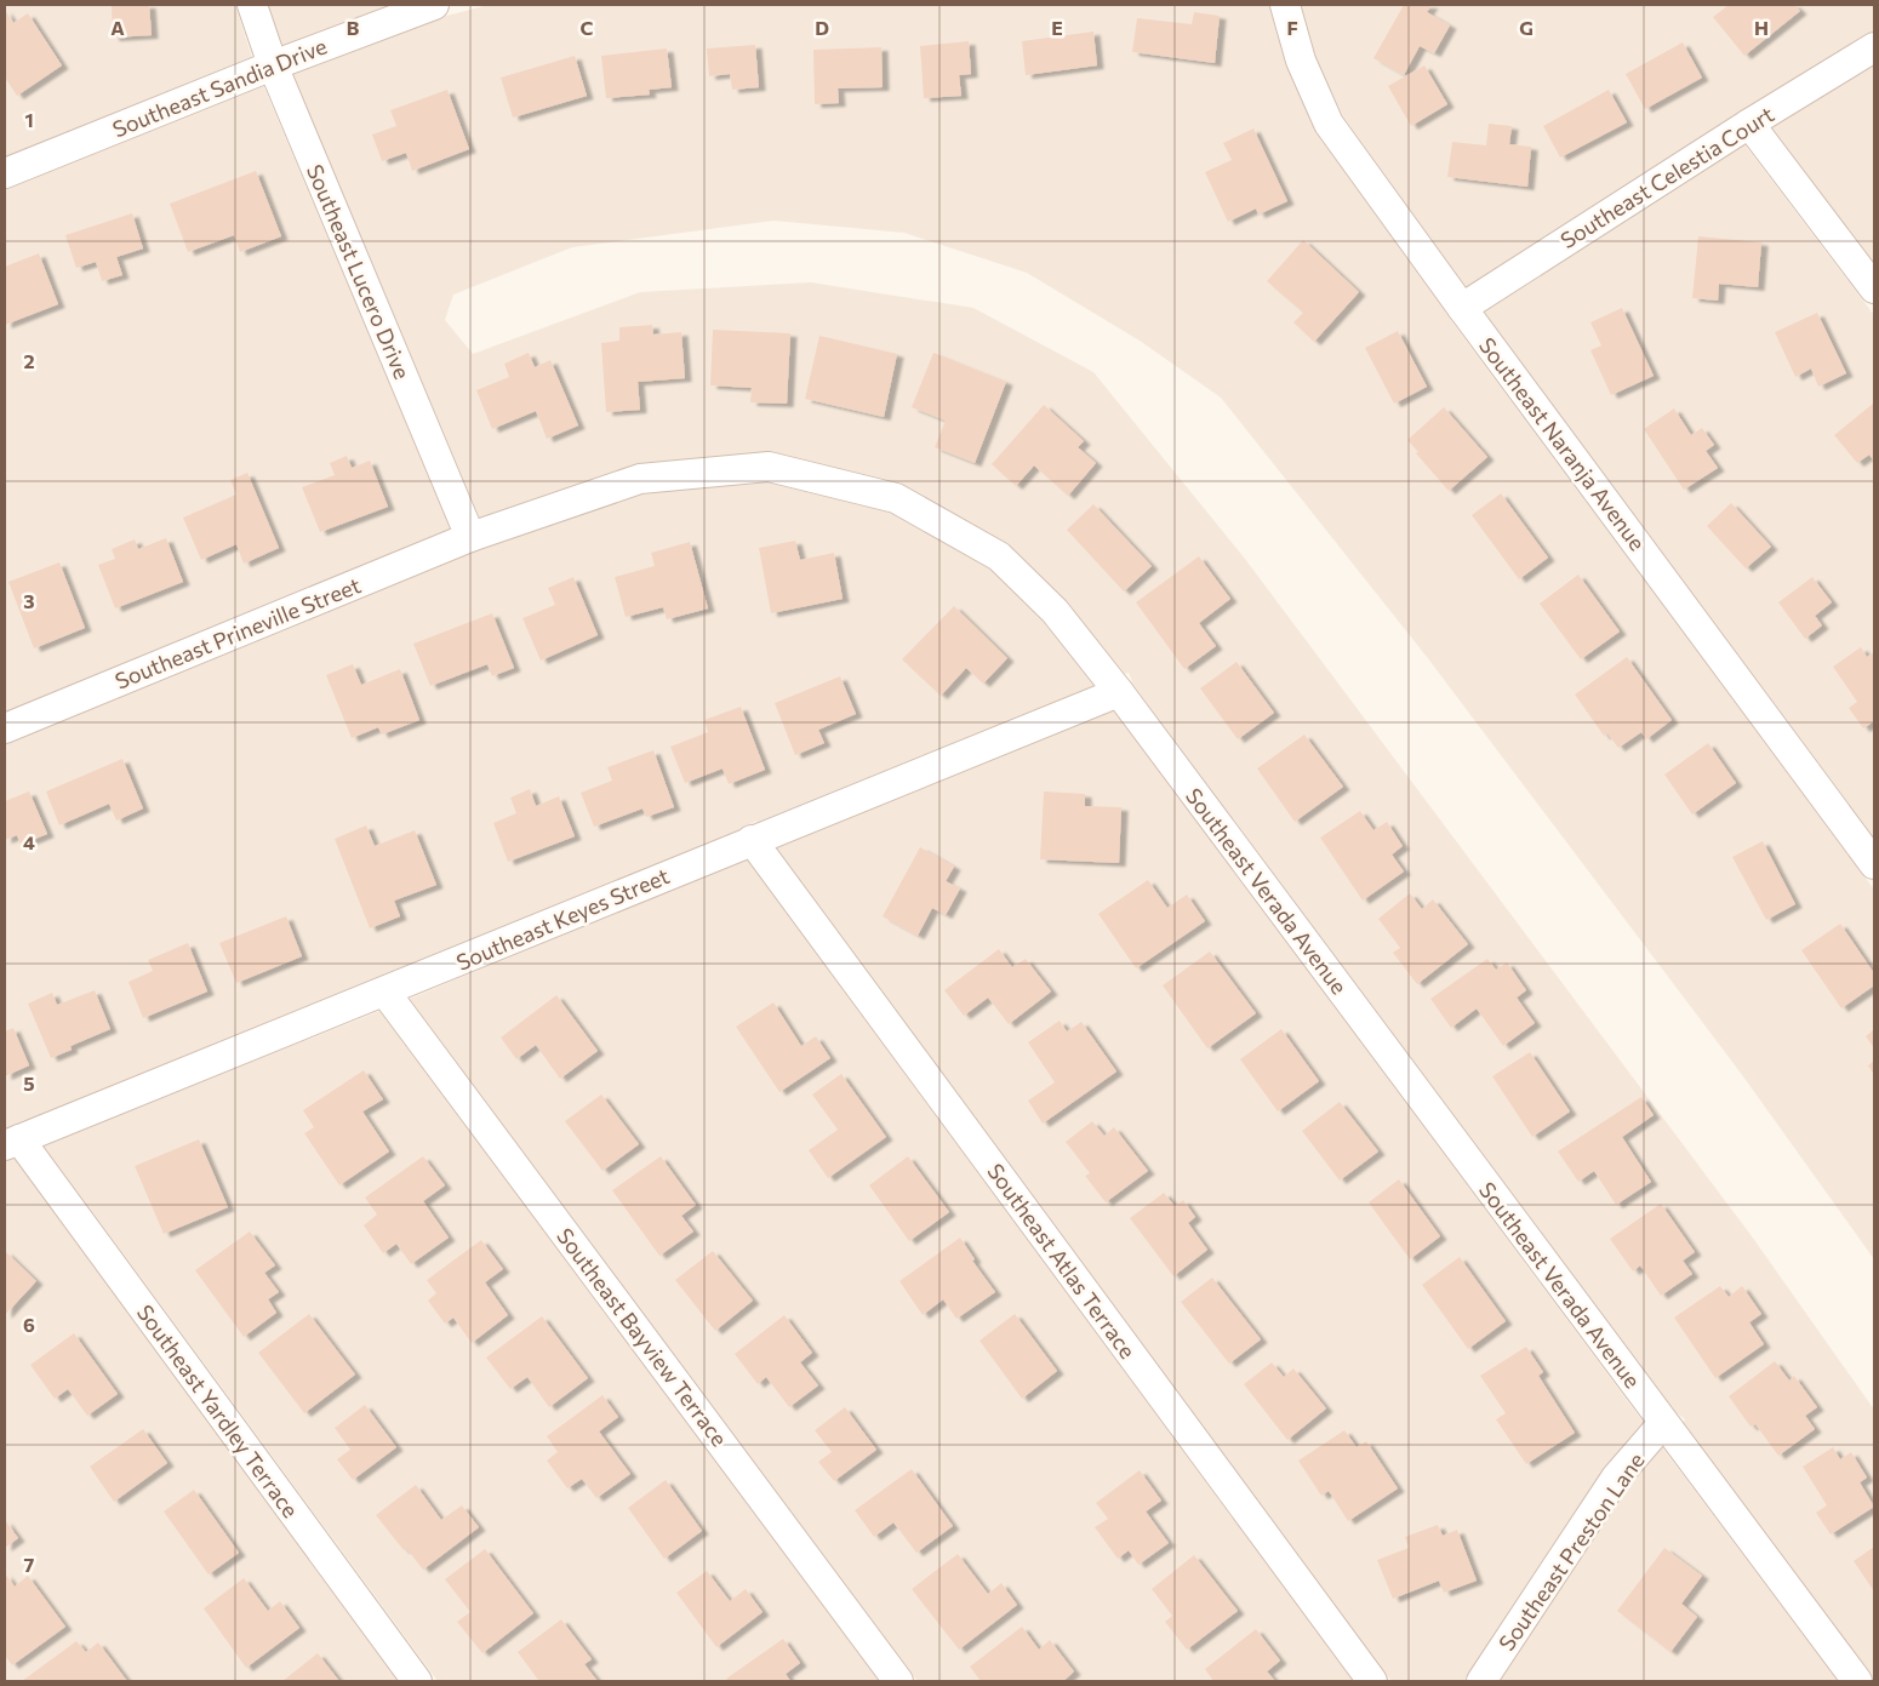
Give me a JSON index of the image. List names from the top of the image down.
{
  "streets": {
    "street": [
      "Southeast Sandia Drive",
      "Southeast Celestia Court",
      "Southeast Lucero Drive",
      "Southeast Naranja Avenue",
      "Southeast Prineville Street",
      "Southeast Verada Avenue",
      "Southeast Keyes Street",
      "Southeast Atlas Terrace",
      "Southeast Bayview Terrace",
      "Southeast Yardley Terrace",
      "Southeast Preston Lane"
    ]
  },
  "crossings": [
    ["Southeast Sandia Drive", "Southeast Lucero Drive"],
    ["Southeast Celestia Court", "Southeast Naranja Avenue"],
    ["Southeast Lucero Drive", "Southeast Prineville Street"],
    ["Southeast Lucero Drive", "Southeast Verada Avenue"],
    ["Southeast Prineville Street", "Southeast Verada Avenue"],
    ["Southeast Verada Avenue", "Southeast Keyes Street"],
    ["Southeast Verada Avenue", "Southeast Preston Lane"],
    ["Southeast Keyes Street", "Southeast Atlas Terrace"],
    ["Southeast Keyes Street", "Southeast Bayview Terrace"],
    ["Southeast Keyes Street", "Southeast Yardley Terrace"]
  ],
  "grid": {
    "columns": [
      "A",
      "B",
      "C",
      "D",
      "E",
      "F",
      "G",
      "H"
    ],
    "rows": [
      "1",
      "2",
      "3",
      "4",
      "5",
      "6",
      "7"
    ]
  }
}
